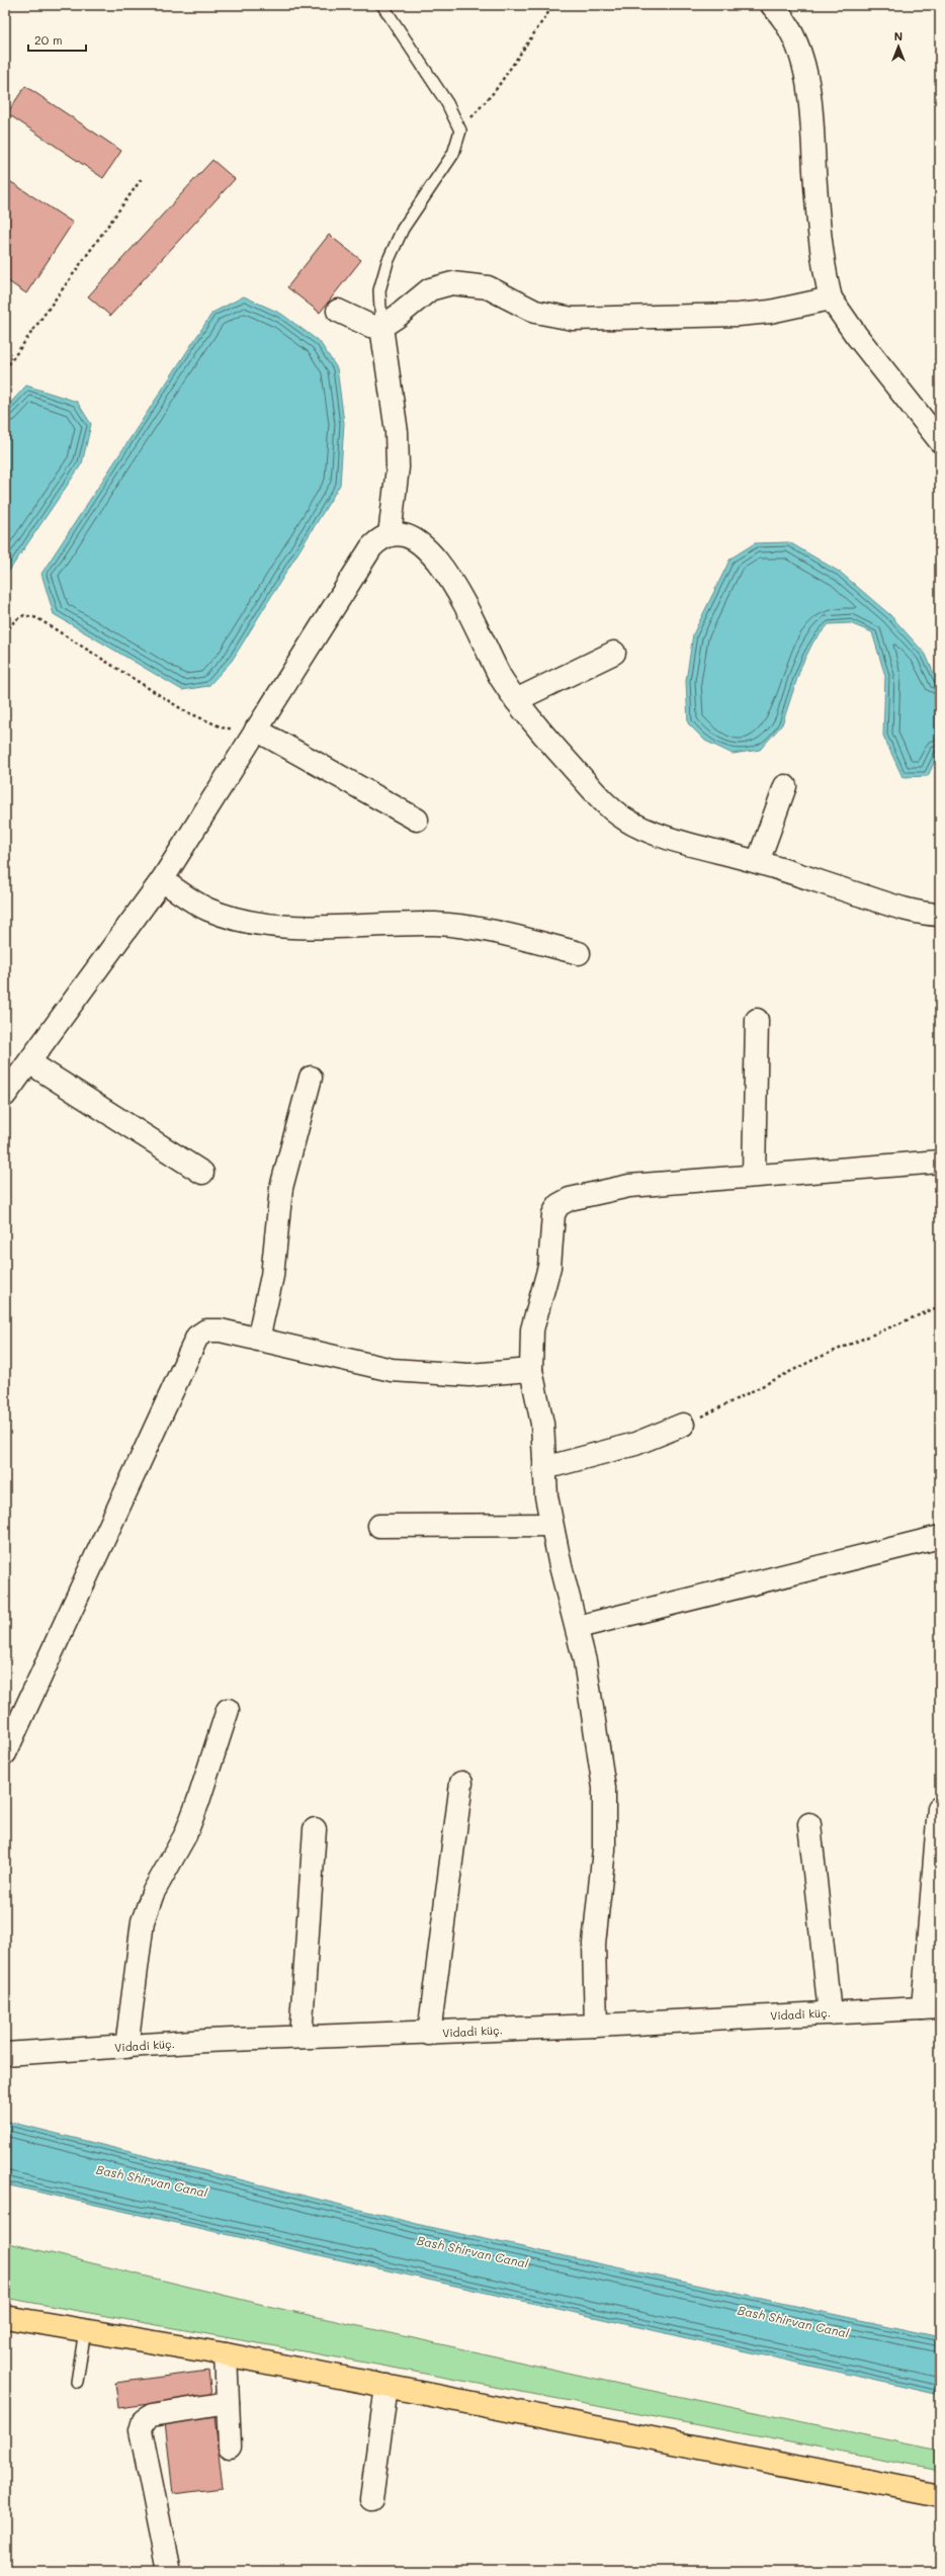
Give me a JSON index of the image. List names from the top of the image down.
{
  "streets": {
    "street": ["Vidadi küç."]
  },
  "water": ["Bash Shirvan Canal"],
  "scale_bar": "20 m",
  "north": "top"
}
